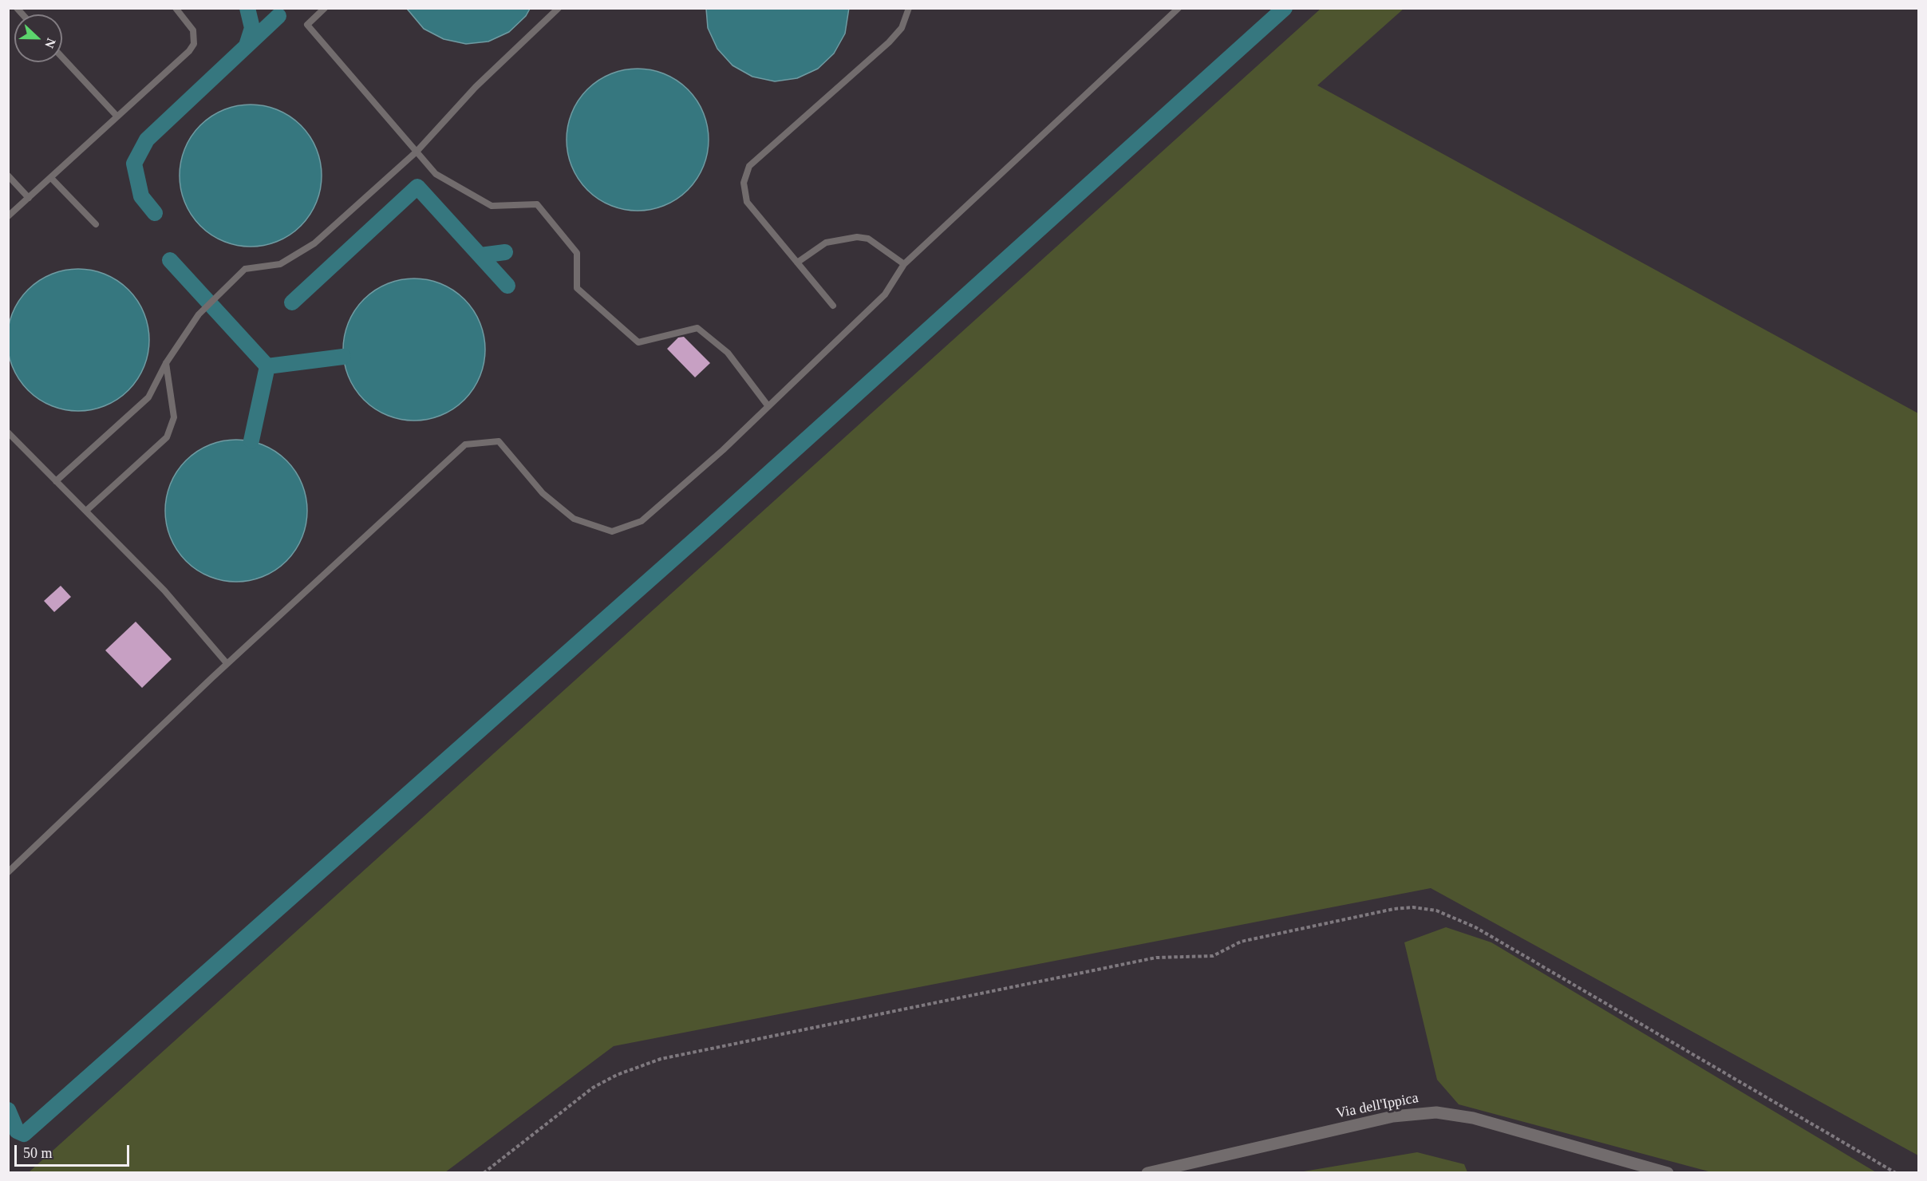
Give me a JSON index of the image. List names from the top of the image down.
{
  "streets": {
    "street": ["Via dell'Ippica"]
  },
  "scale_bar": "50 m",
  "north": "right"
}
